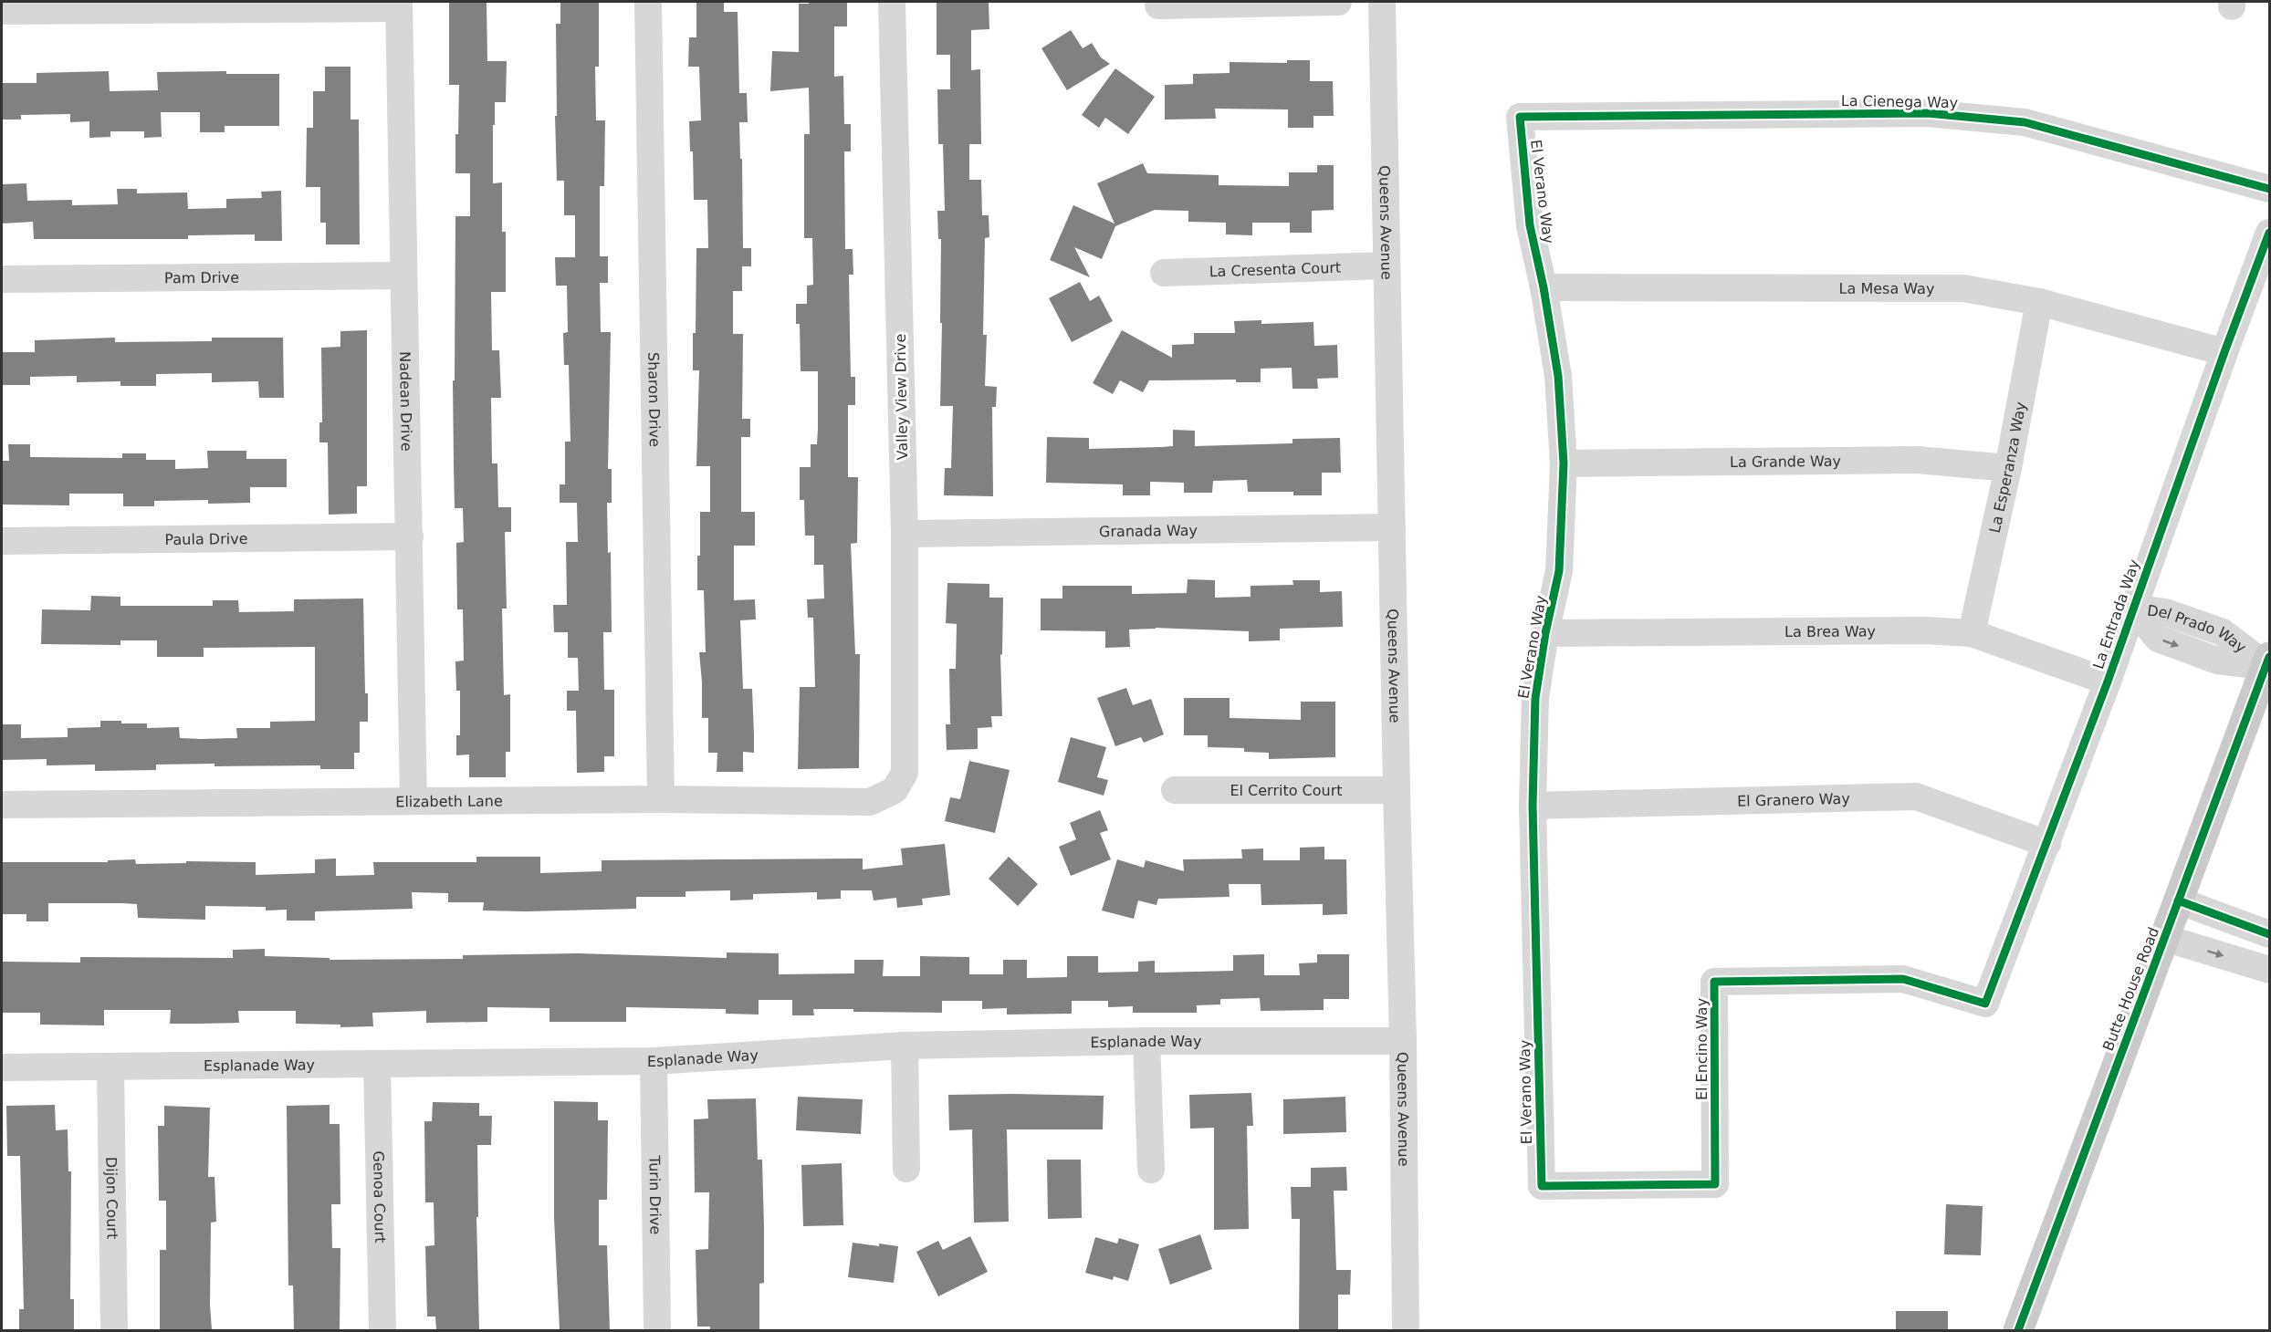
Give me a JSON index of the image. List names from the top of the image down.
{
  "streets": {
    "main road": ["Butte House Road"],
    "street": [
      "La Cienega Way",
      "El Verano Way",
      "Queens Avenue",
      "La Cresenta Court",
      "Pam Drive",
      "La Mesa Way",
      "Valley View Drive",
      "Sharon Drive",
      "Nadean Drive",
      "La Grande Way",
      "La Esperanza Way",
      "Granada Way",
      "Paula Drive",
      "La Entrada Way",
      "La Brea Way",
      "Del Prado Way",
      "El Cerrito Court",
      "Elizabeth Lane",
      "El Granero Way",
      "Esplanade Way",
      "El Encino Way",
      "Turin Drive",
      "Genoa Court",
      "Dijon Court"
    ]
  },
  "crossings": [
    ["La Cienega Way", "El Verano Way"],
    ["El Verano Way", "La Mesa Way"],
    ["El Verano Way", "La Grande Way"],
    ["El Verano Way", "La Brea Way"],
    ["El Verano Way", "El Granero Way"],
    ["El Verano Way", "El Encino Way"],
    ["Queens Avenue", "La Cresenta Court"],
    ["Queens Avenue", "Granada Way"],
    ["Queens Avenue", "El Cerrito Court"],
    ["Queens Avenue", "Esplanade Way"],
    ["Pam Drive", "Nadean Drive"],
    ["La Mesa Way", "La Esperanza Way"],
    ["La Mesa Way", "La Entrada Way"],
    ["Valley View Drive", "Granada Way"],
    ["Valley View Drive", "Elizabeth Lane"],
    ["Sharon Drive", "Elizabeth Lane"],
    ["Nadean Drive", "Paula Drive"],
    ["Nadean Drive", "Elizabeth Lane"],
    ["La Grande Way", "La Esperanza Way"],
    ["La Esperanza Way", "La Brea Way"],
    ["La Entrada Way", "La Brea Way"],
    ["La Entrada Way", "Del Prado Way"],
    ["La Entrada Way", "El Granero Way"],
    ["La Entrada Way", "El Encino Way"],
    ["Del Prado Way", "Butte House Road"],
    ["Esplanade Way", "Turin Drive"],
    ["Esplanade Way", "Genoa Court"],
    ["Esplanade Way", "Dijon Court"]
  ]
}
